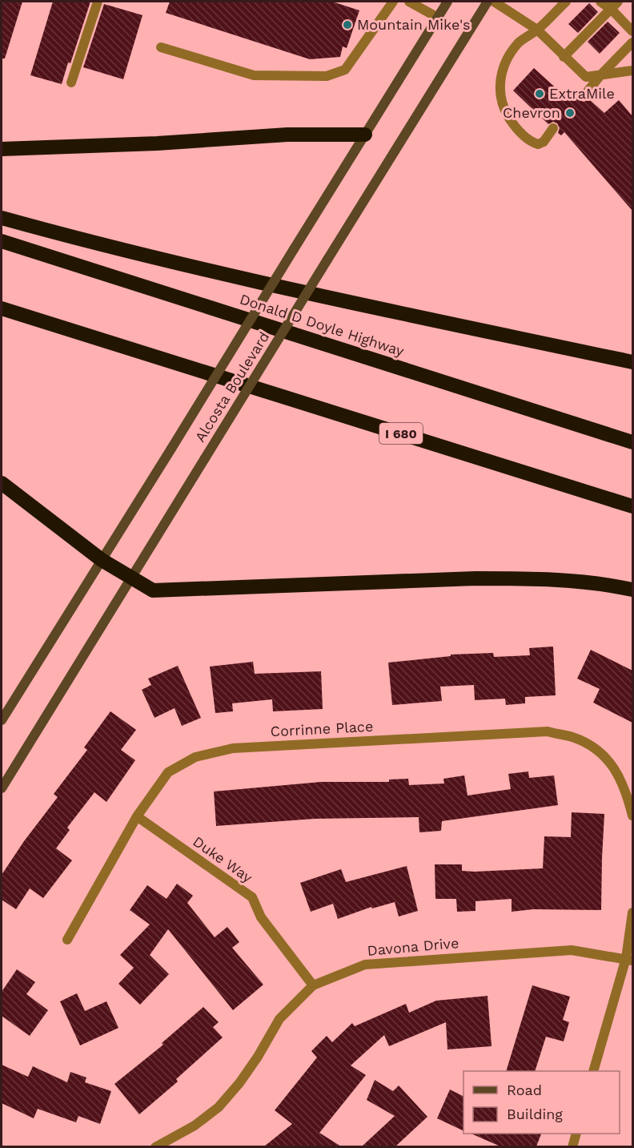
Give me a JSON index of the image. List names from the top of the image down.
{
  "streets": {
    "highway": ["Donald D Doyle Highway", "I 680"],
    "main road": ["Alcosta Boulevard"],
    "street": ["Corrinne Place", "Duke Way", "Davona Drive"]
  },
  "crossings": [
    ["Corrinne Place", "Duke Way"],
    ["Duke Way", "Davona Drive"]
  ],
  "places": ["Mountain Mike's", "ExtraMile", "Chevron"],
  "legend": ["Road", "Building"]
}
